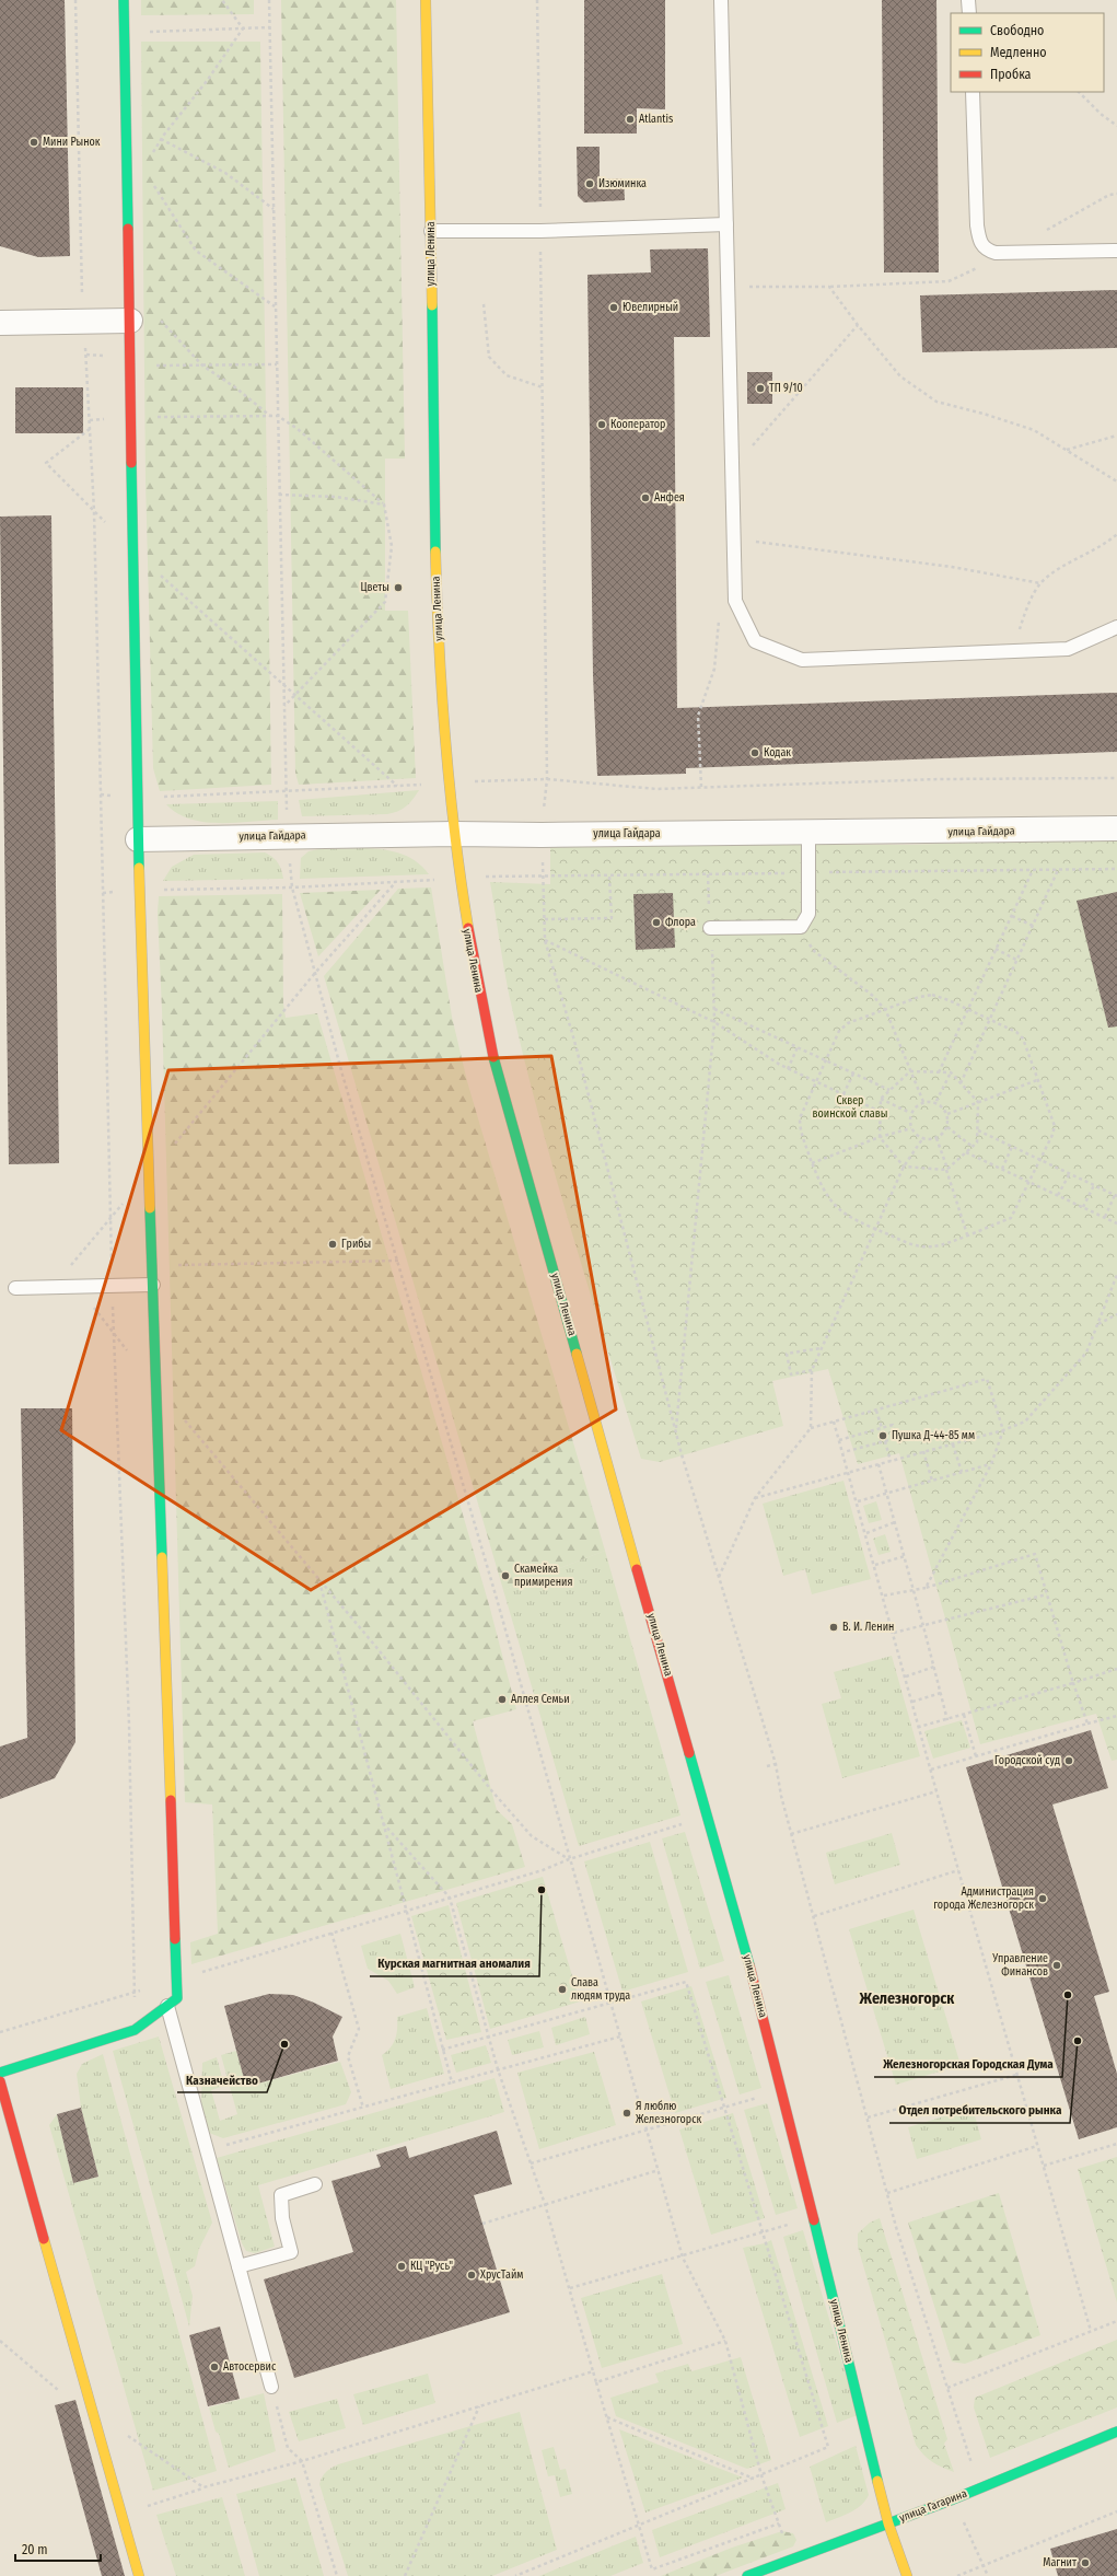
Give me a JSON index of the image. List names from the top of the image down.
{
  "streets": {
    "street": ["улица Ленина", "улица Гайдара", "улица Гагарина"]
  },
  "crossings": [
    ["улица Ленина", "улица Гайдара"],
    ["улица Ленина", "улица Гагарина"]
  ],
  "districts": ["Железногорск"],
  "parks": ["Сквер воинской славы"],
  "places": [
    "Atlantis",
    "Мини Рынок",
    "Изюминка",
    "Ювелирный",
    "ТП 9/10",
    "Кооператор",
    "Анфея",
    "Цветы",
    "Кодак",
    "Флора",
    "Грибы",
    "Пушка Д-44-85 мм",
    "Скамейка примирения",
    "В. И. Ленин",
    "Аллея Семьи",
    "Городской суд",
    "Курская магнитная аномалия",
    "Администрация города Железногорск",
    "Управление Финансов",
    "Слава людям труда",
    "Железногорская Городская Дума",
    "Отдел потребительского рынка",
    "Казначейство",
    "Я люблю Железногорск",
    "КЦ \"Русь\"",
    "ХрусТайм",
    "Автосервис",
    "Магнит"
  ],
  "legend": ["Свободно", "Медленно", "Пробка"],
  "scale_bar": "20 m"
}
